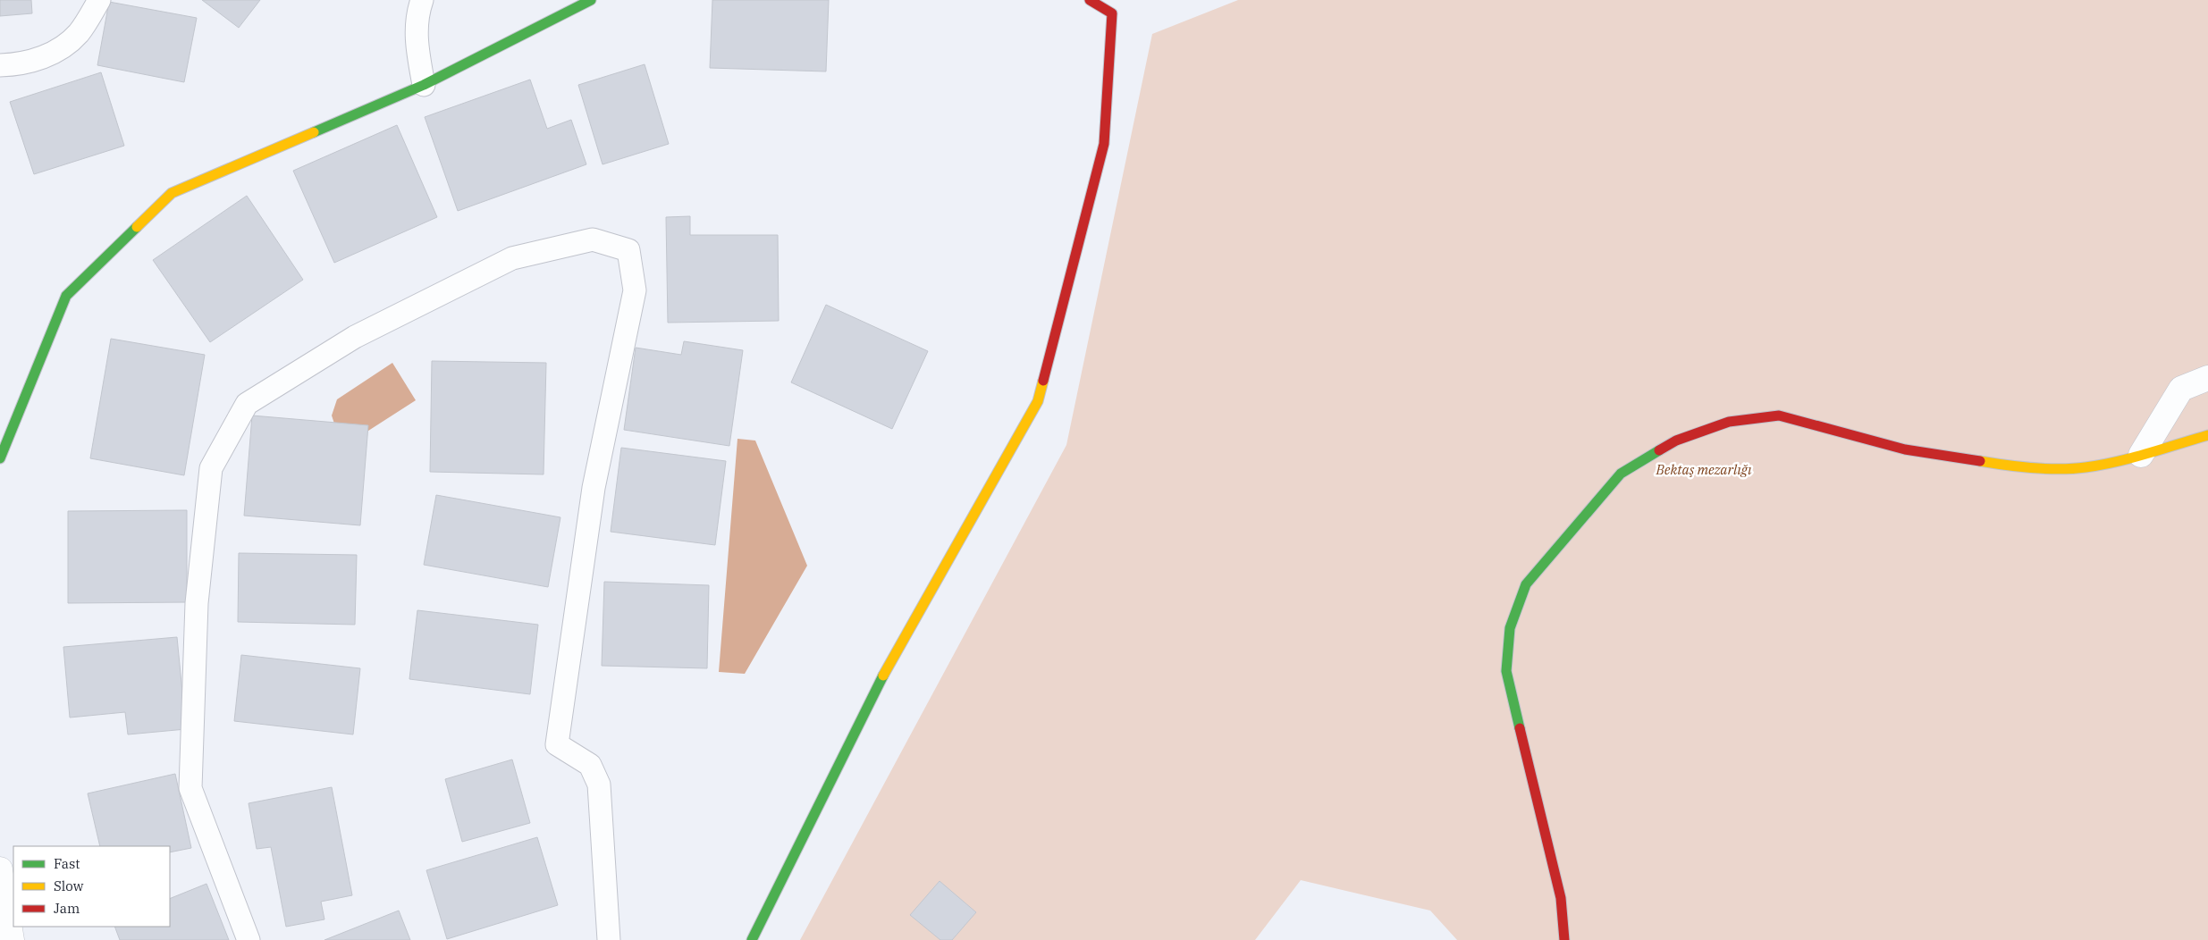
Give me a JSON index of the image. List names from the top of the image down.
{
  "parks": ["Bektaş mezarlığı"],
  "legend": ["Fast", "Slow", "Jam"]
}
